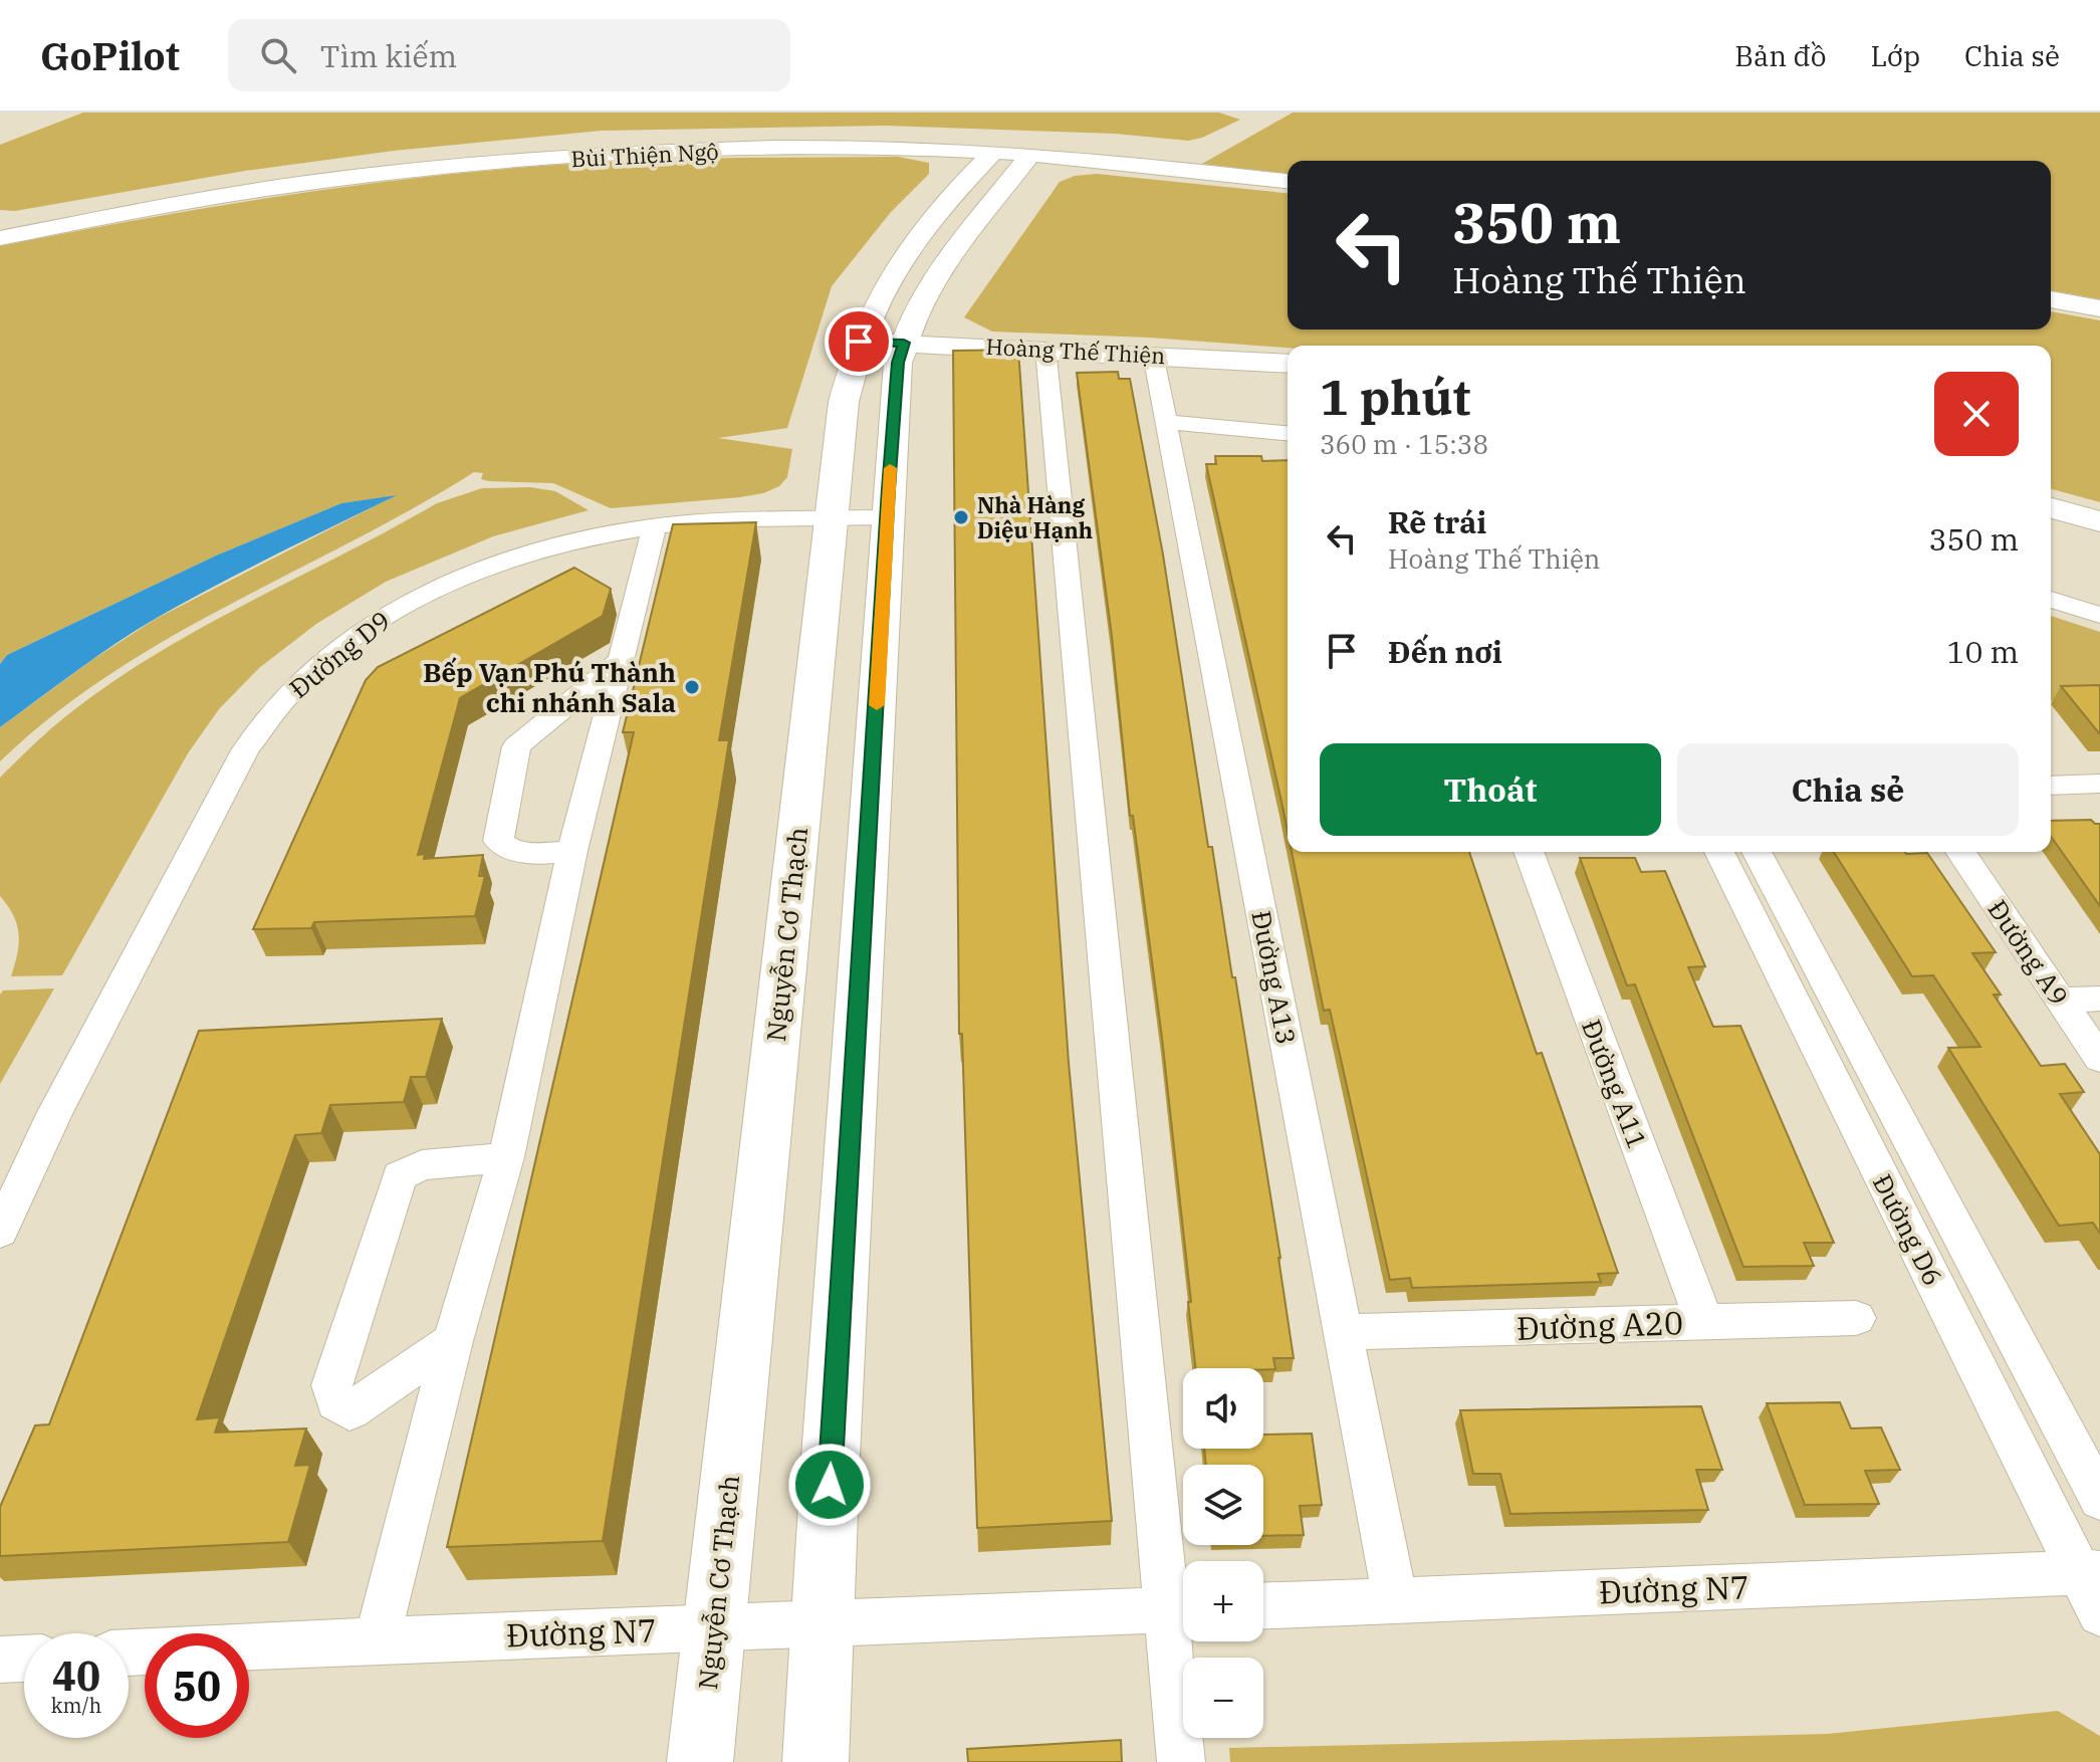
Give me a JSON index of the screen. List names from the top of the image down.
{
  "streets": {
    "main road": ["Bùi Thiện Ngộ", "Hoàng Thế Thiện", "Nguyễn Cơ Thạch"],
    "street": [
      "Đường D9",
      "Đường A9",
      "Đường A13",
      "Đường A11",
      "Đường D6",
      "Đường A20",
      "Đường N7"
    ]
  },
  "crossings": [
    ["Bùi Thiện Ngộ", "Nguyễn Cơ Thạch"],
    ["Hoàng Thế Thiện", "Nguyễn Cơ Thạch"],
    ["Hoàng Thế Thiện", "Đường A13"],
    ["Đường D9", "Nguyễn Cơ Thạch"],
    ["Nguyễn Cơ Thạch", "Đường N7"],
    ["Đường A13", "Đường A20"],
    ["Đường A13", "Đường N7"],
    ["Đường A11", "Đường A20"],
    ["Đường D6", "Đường N7"]
  ],
  "places": ["Nhà Hàng Diệu Hạnh", "Bếp Vạn Phú Thành chi nhánh Sala"],
  "page": {
    "header": "GoPilot",
    "search": "Tìm kiếm",
    "nav": ["Bản đồ", "Lớp", "Chia sẻ"],
    "turn": ["350 m", "Hoàng Thế Thiện"],
    "heading": ["1 phút", "360 m · 15:38"],
    "list": [
      {
        "name": "Rẽ trái",
        "note": "Hoàng Thế Thiện",
        "value": "350 m"
      },
      {
        "name": "Đến nơi",
        "value": "10 m"
      }
    ],
    "buttons": ["Thoát", "Chia sẻ"],
    "map_buttons": ["+", "−"],
    "speed": "40 km/h",
    "limit": "50"
  }
}
